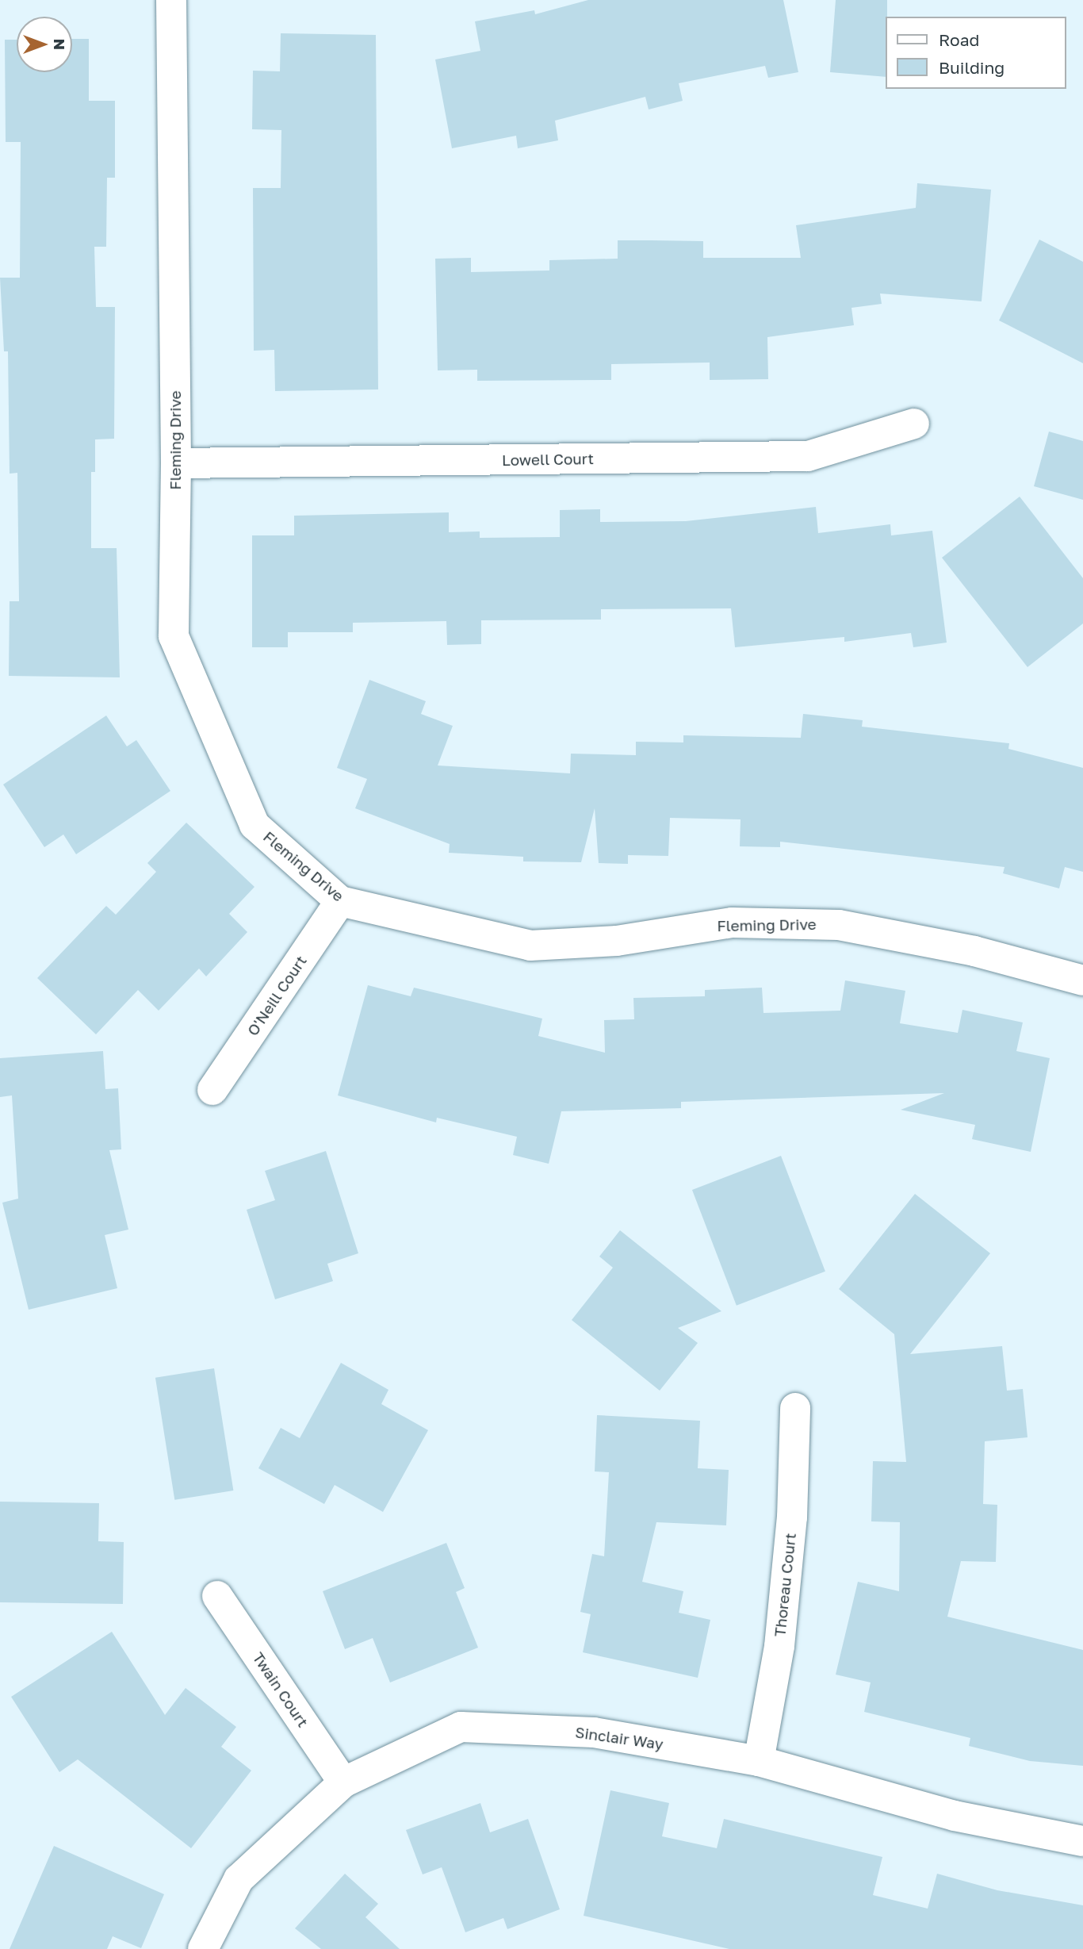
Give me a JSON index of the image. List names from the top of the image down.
{
  "streets": {
    "street": [
      "Fleming Drive",
      "Lowell Court",
      "O'Neill Court",
      "Thoreau Court",
      "Twain Court",
      "Sinclair Way"
    ]
  },
  "crossings": [
    ["Fleming Drive", "Lowell Court"],
    ["Fleming Drive", "O'Neill Court"],
    ["Thoreau Court", "Sinclair Way"],
    ["Twain Court", "Sinclair Way"]
  ],
  "legend": ["Road", "Building"],
  "north": "right"
}
